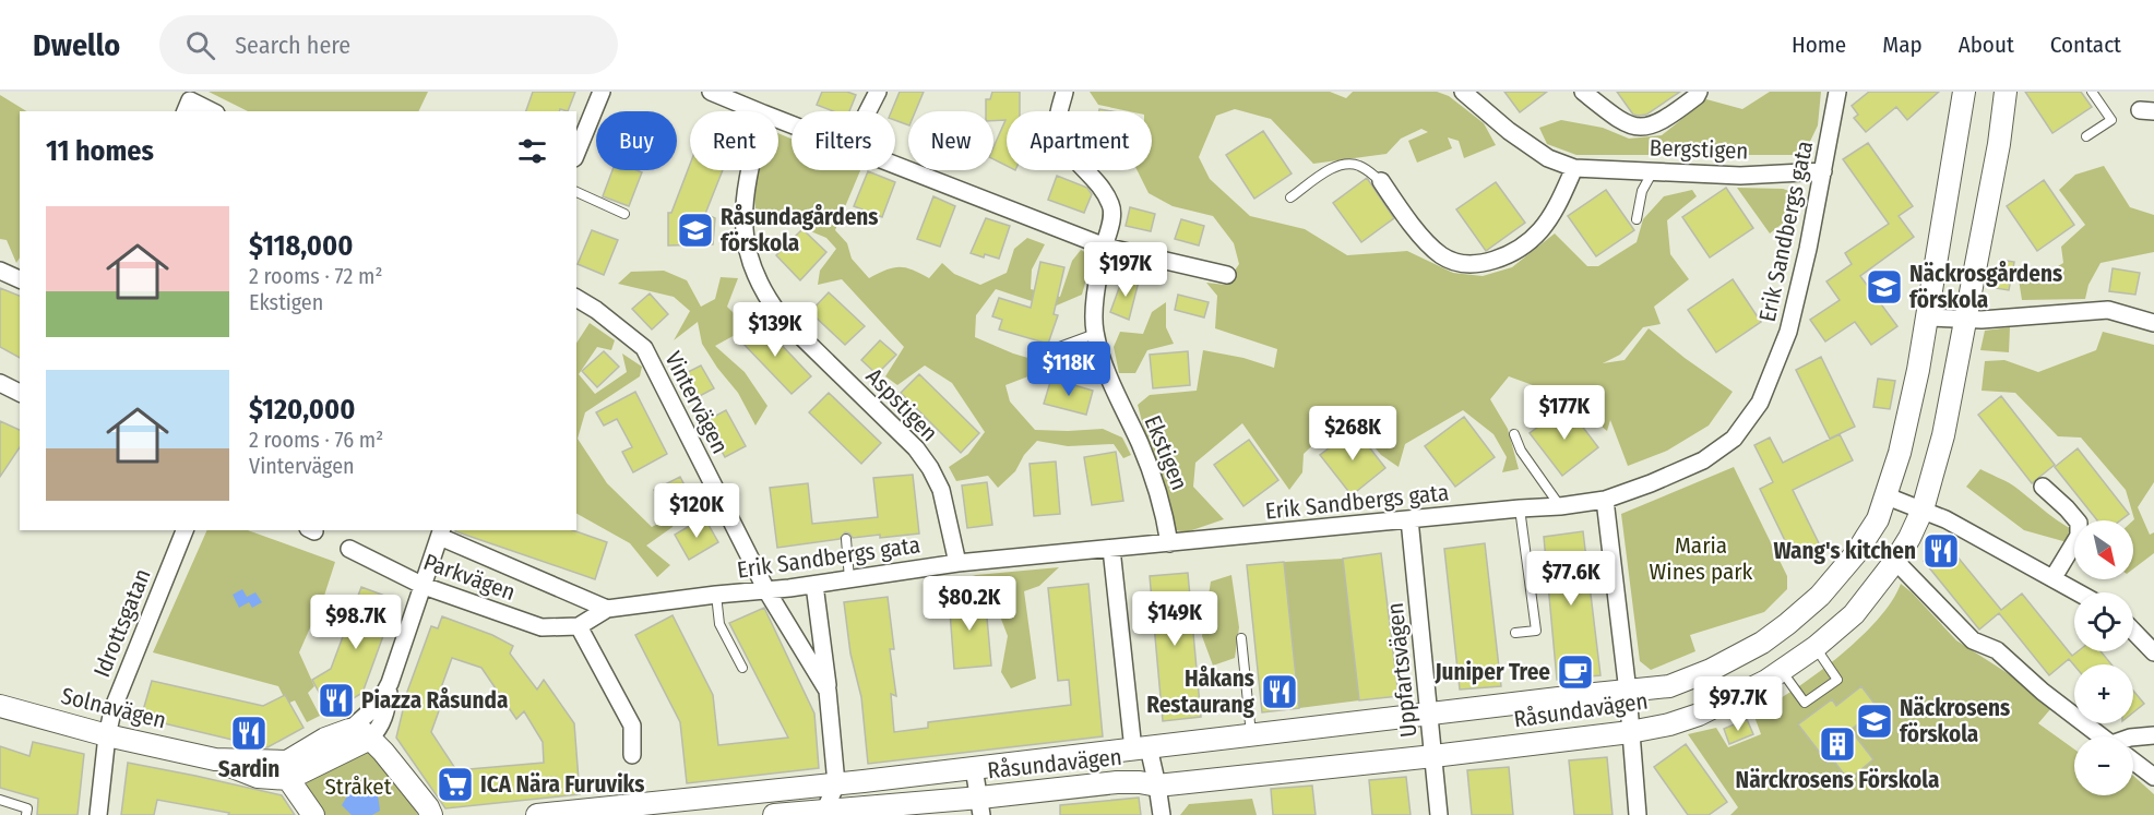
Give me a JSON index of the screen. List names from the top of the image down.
{
  "streets": {
    "street": [
      "Bergstigen",
      "Erik Sandbergs gata",
      "Vintervägen",
      "Aspstigen",
      "Ekstigen",
      "Parkvägen",
      "Idrottsgatan",
      "Uppfartsvägen",
      "Solnavägen",
      "Råsundavägen"
    ]
  },
  "crossings": [
    ["Bergstigen", "Erik Sandbergs gata"],
    ["Erik Sandbergs gata", "Vintervägen"],
    ["Erik Sandbergs gata", "Aspstigen"],
    ["Erik Sandbergs gata", "Ekstigen"],
    ["Erik Sandbergs gata", "Parkvägen"],
    ["Erik Sandbergs gata", "Uppfartsvägen"],
    ["Vintervägen", "Råsundavägen"],
    ["Idrottsgatan", "Solnavägen"],
    ["Uppfartsvägen", "Råsundavägen"]
  ],
  "parks": ["Maria Wines park", "Stråket"],
  "places": {
    "school or university": ["Råsundagårdens förskola", "Näckrosgårdens förskola", "Näckrosens förskola"],
    "restaurant": [
      "Wang's kitchen",
      "Håkans Restaurang",
      "Piazza Råsunda",
      "Sardin"
    ],
    "cafe": ["Juniper Tree"],
    "building": ["Närckrosens Förskola"],
    "supermarket": ["ICA Nära Furuviks"]
  },
  "north": "bottom right",
  "page": {
    "header": "Dwello",
    "search": "Search here",
    "nav": [
      "Home",
      "Map",
      "About",
      "Contact"
    ],
    "chip": [
      "Buy",
      "Rent",
      "Filters",
      "New",
      "Apartment"
    ],
    "heading": "11 homes",
    "list": [
      {
        "name": "$118,000",
        "note": "2 rooms · 72 m² · Ekstigen"
      },
      {
        "name": "$120,000",
        "note": "2 rooms · 76 m² · Vintervägen"
      }
    ],
    "price": [
      "$197K",
      "$139K",
      "$118K",
      "$177K",
      "$268K",
      "$120K",
      "$77.6K",
      "$80.2K",
      "$149K",
      "$98.7K",
      "$97.7K"
    ],
    "map_buttons": ["+", "−"]
  }
}
